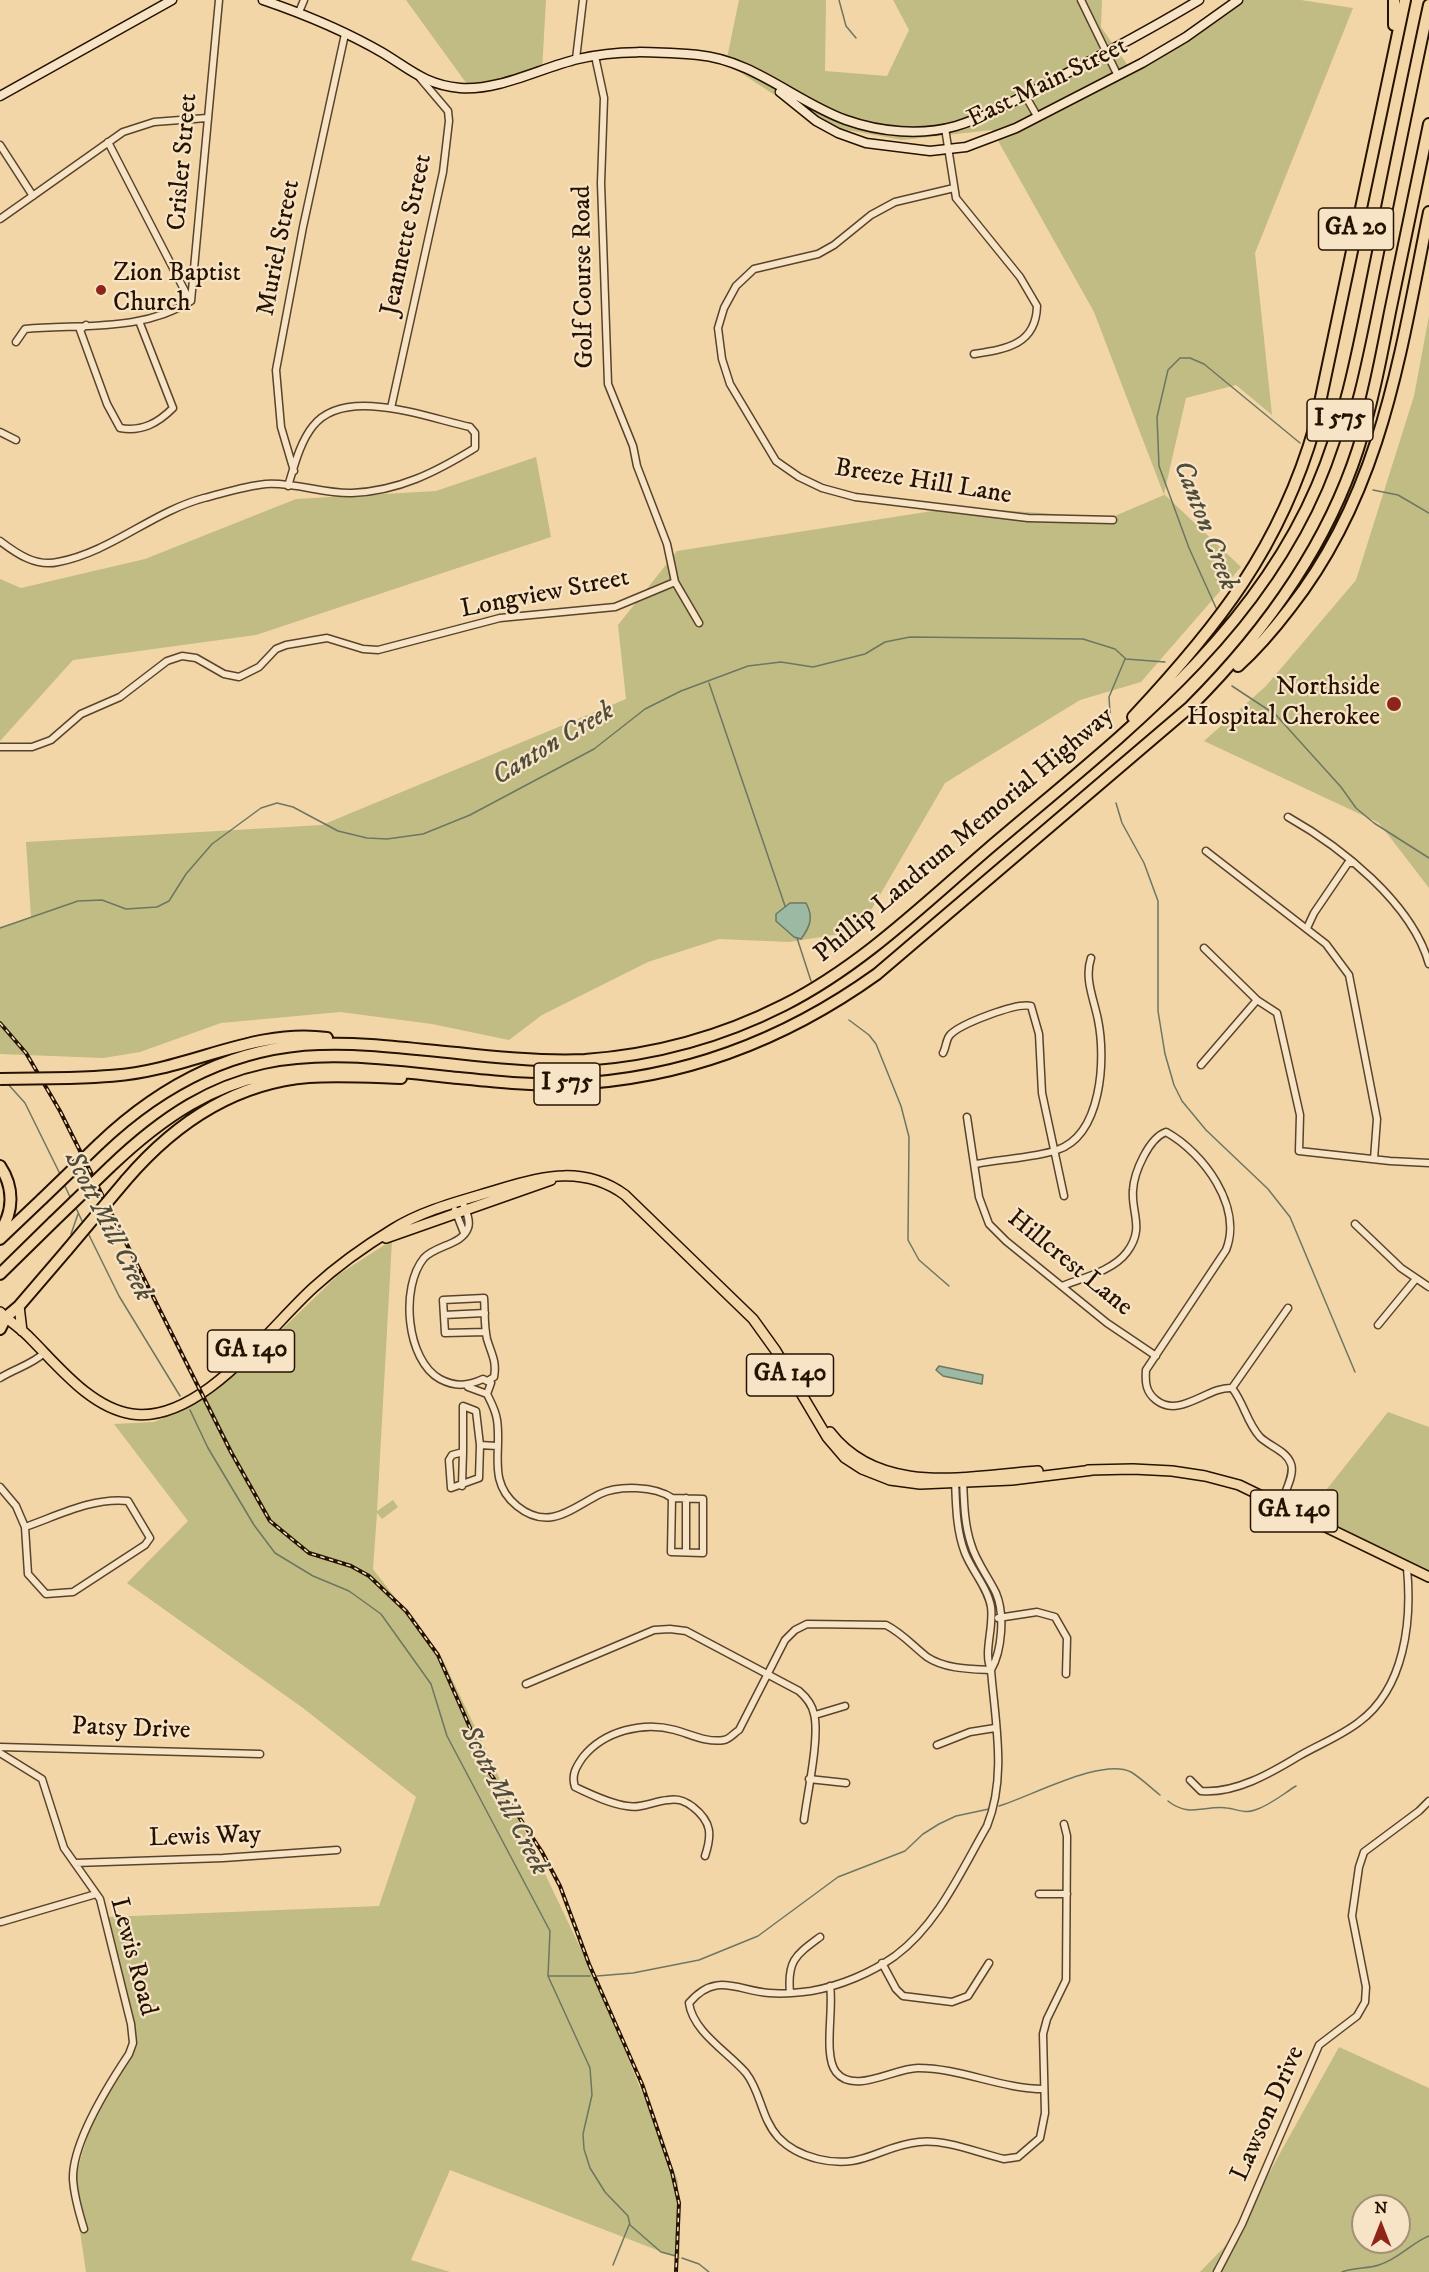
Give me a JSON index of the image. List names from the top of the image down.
{
  "streets": {
    "highway": ["GA 20", "I 575", "Phillip Landrum Memorial Highway"],
    "main road": ["East Main Street", "GA 140"],
    "street": [
      "Crisler Street",
      "Jeannette Street",
      "Muriel Street",
      "Golf Course Road",
      "Breeze Hill Lane",
      "Longview Street",
      "Hillcrest Lane",
      "Patsy Drive",
      "Lewis Way",
      "Lewis Road",
      "Lawson Drive"
    ]
  },
  "crossings": [
    ["East Main Street", "Jeannette Street"],
    ["East Main Street", "Muriel Street"],
    ["East Main Street", "Golf Course Road"],
    ["GA 20", "Phillip Landrum Memorial Highway"],
    ["Golf Course Road", "Longview Street"],
    ["Lewis Way", "Lewis Road"]
  ],
  "water": ["Canton Creek", "Scott Mill Creek"],
  "places": ["Zion Baptist Church", "Northside Hospital Cherokee"],
  "north": "top"
}
